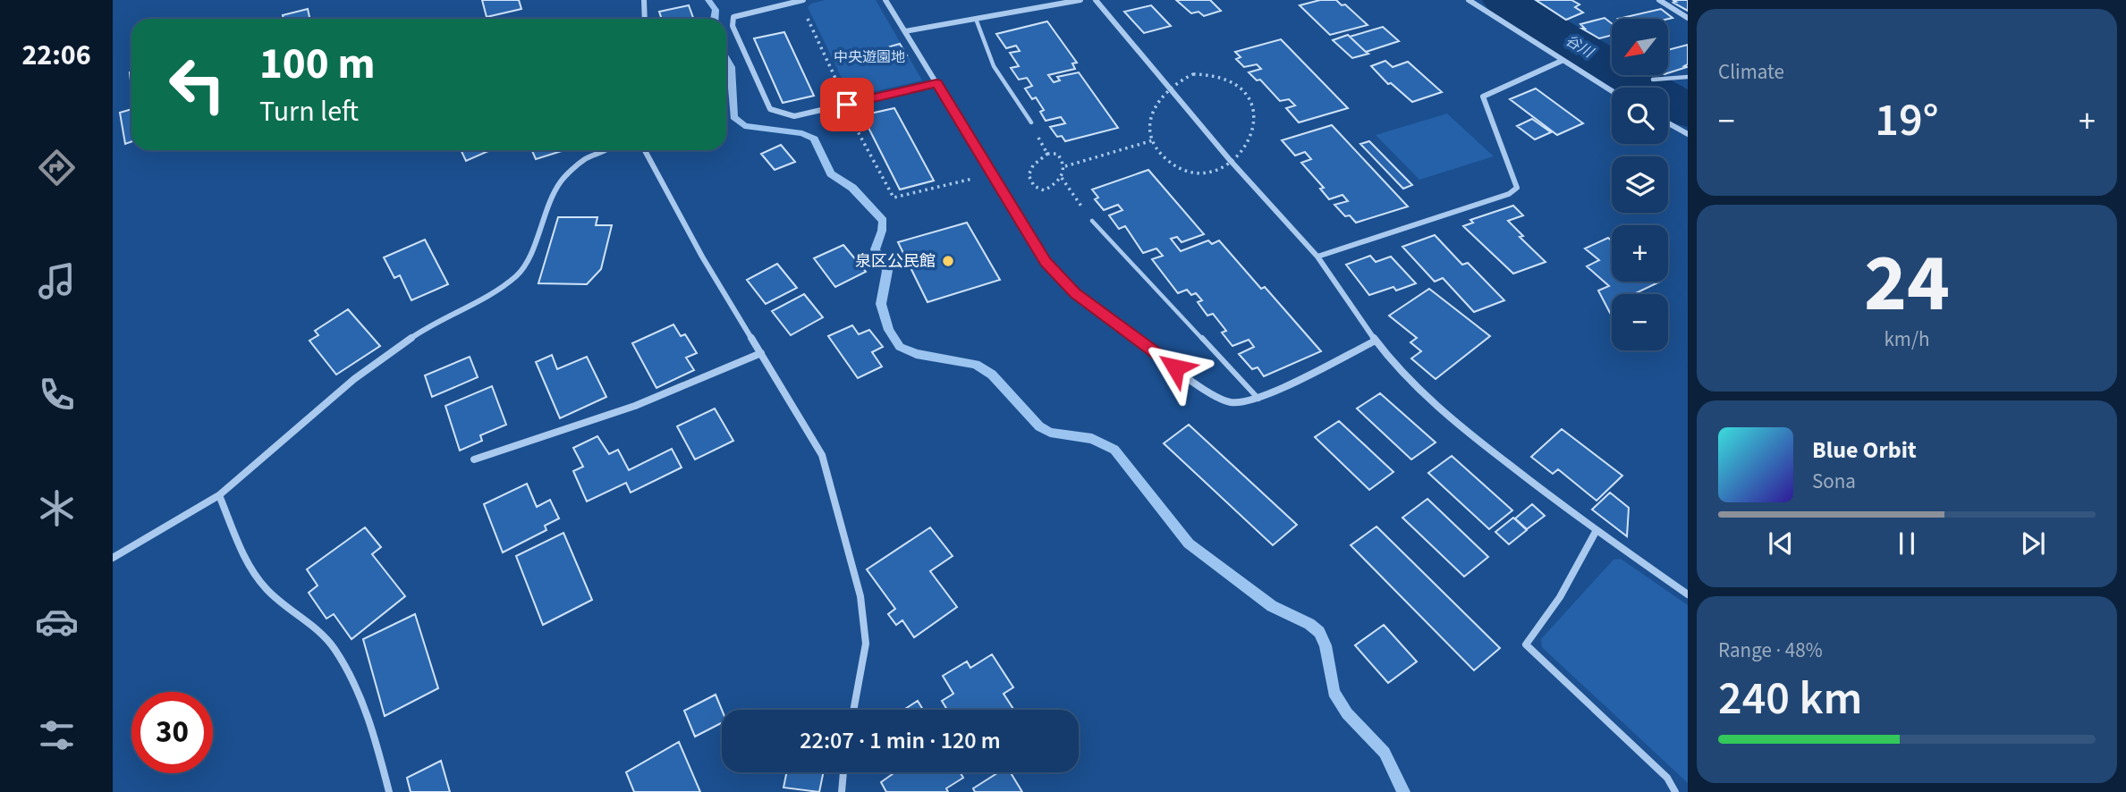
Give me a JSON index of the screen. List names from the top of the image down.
{
  "water": ["谷川"],
  "parks": ["中央遊園地"],
  "places": ["泉区公民館"],
  "north": "bottom left",
  "page": {
    "tabs": "22:06",
    "tile": [
      "Climate",
      ["24", "km/h"],
      ["Range · 48%", "240 km"]
    ],
    "map_buttons": ["+", "−"],
    "turn": ["100 m", "Turn left"],
    "heat": ["−", "19°", "+"],
    "song": ["Blue Orbit", "Sona"],
    "limit": "30",
    "trip": "22:07 · 1 min · 120 m"
  }
}
